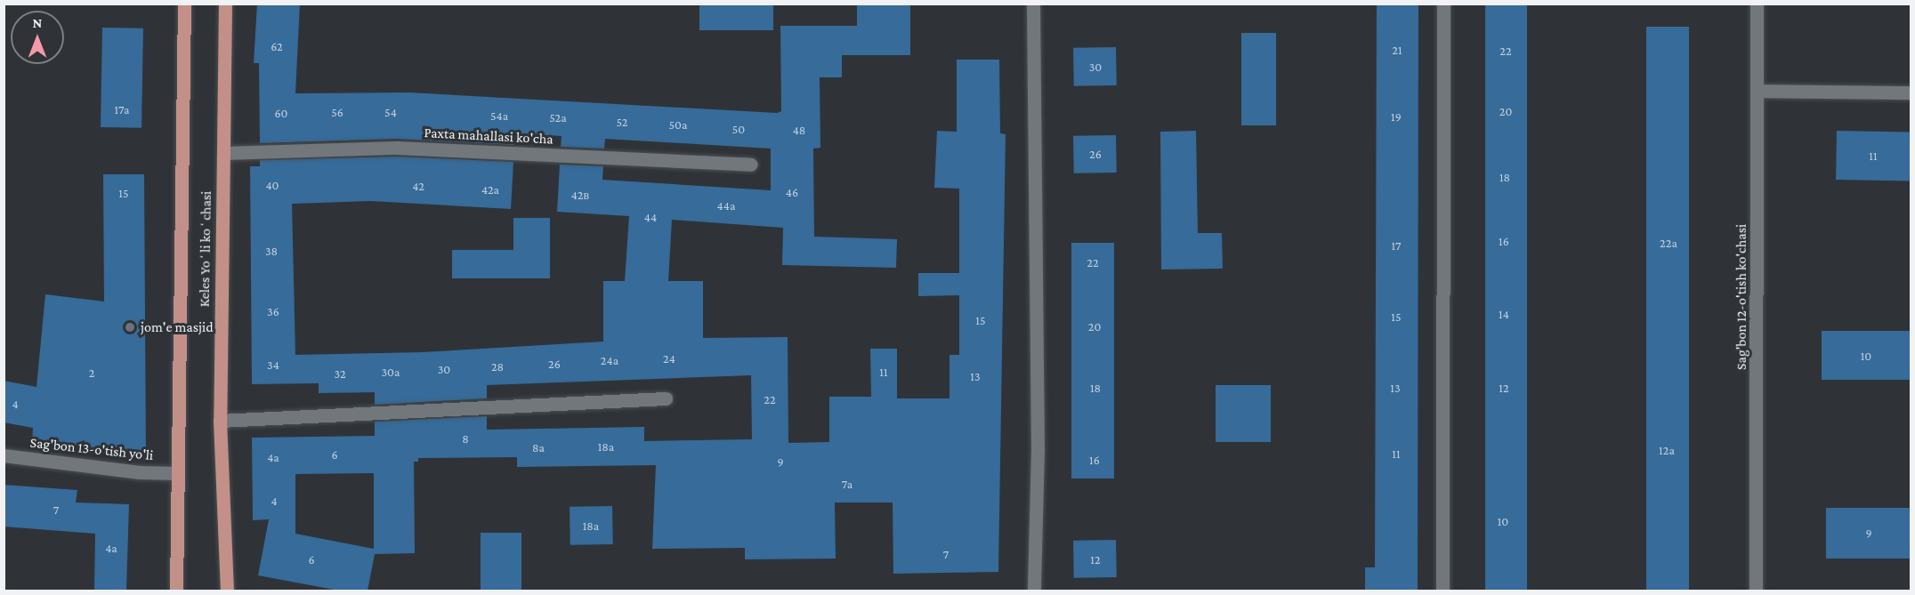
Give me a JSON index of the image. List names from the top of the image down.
{
  "streets": {
    "main road": ["Keles Yoʻli koʻchasi"],
    "street": ["Paxta mahallasi ko'cha", "Sag'bon 12-o'tish ko'chasi", "Sag'bon 13-o'tish yo'li"]
  },
  "crossings": [
    ["Paxta mahallasi ko'cha", "Keles Yoʻli koʻchasi"],
    ["Keles Yoʻli koʻchasi", "Sag'bon 13-o'tish yo'li"]
  ],
  "places": ["jom'e masjid"],
  "house_numbers": [
    "62",
    "21",
    "22",
    "30",
    "17a",
    "20",
    "56",
    "54",
    "60",
    "54a",
    "19",
    "52a",
    "52",
    "50a",
    "50",
    "48",
    "26",
    "11",
    "18",
    "40",
    "42",
    "42a",
    "46",
    "15",
    "42в",
    "44a",
    "44",
    "16",
    "22a",
    "17",
    "38",
    "22",
    "36",
    "14",
    "15",
    "15",
    "20",
    "10",
    "24",
    "24a",
    "26",
    "34",
    "28",
    "30",
    "30a",
    "11",
    "2",
    "32",
    "13",
    "18",
    "13",
    "12",
    "22",
    "4",
    "8",
    "18a",
    "8a",
    "12a",
    "11",
    "6",
    "4a",
    "16",
    "9",
    "7a",
    "4",
    "7",
    "10",
    "18a",
    "9",
    "4a",
    "7",
    "6",
    "12"
  ],
  "north": "top"
}
